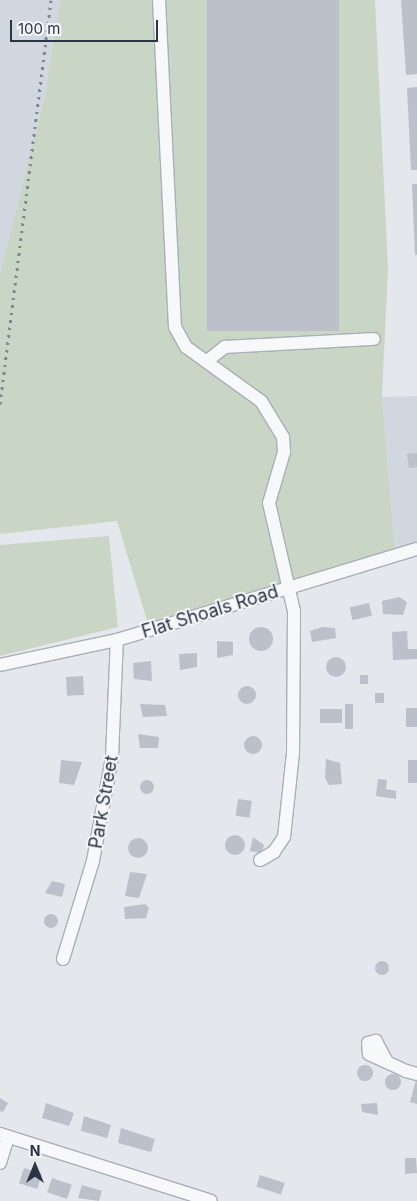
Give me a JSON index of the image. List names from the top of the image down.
{
  "streets": {
    "street": ["Flat Shoals Road", "Park Street"]
  },
  "crossings": [
    ["Flat Shoals Road", "Park Street"]
  ],
  "scale_bar": "100 m",
  "north": "top"
}
